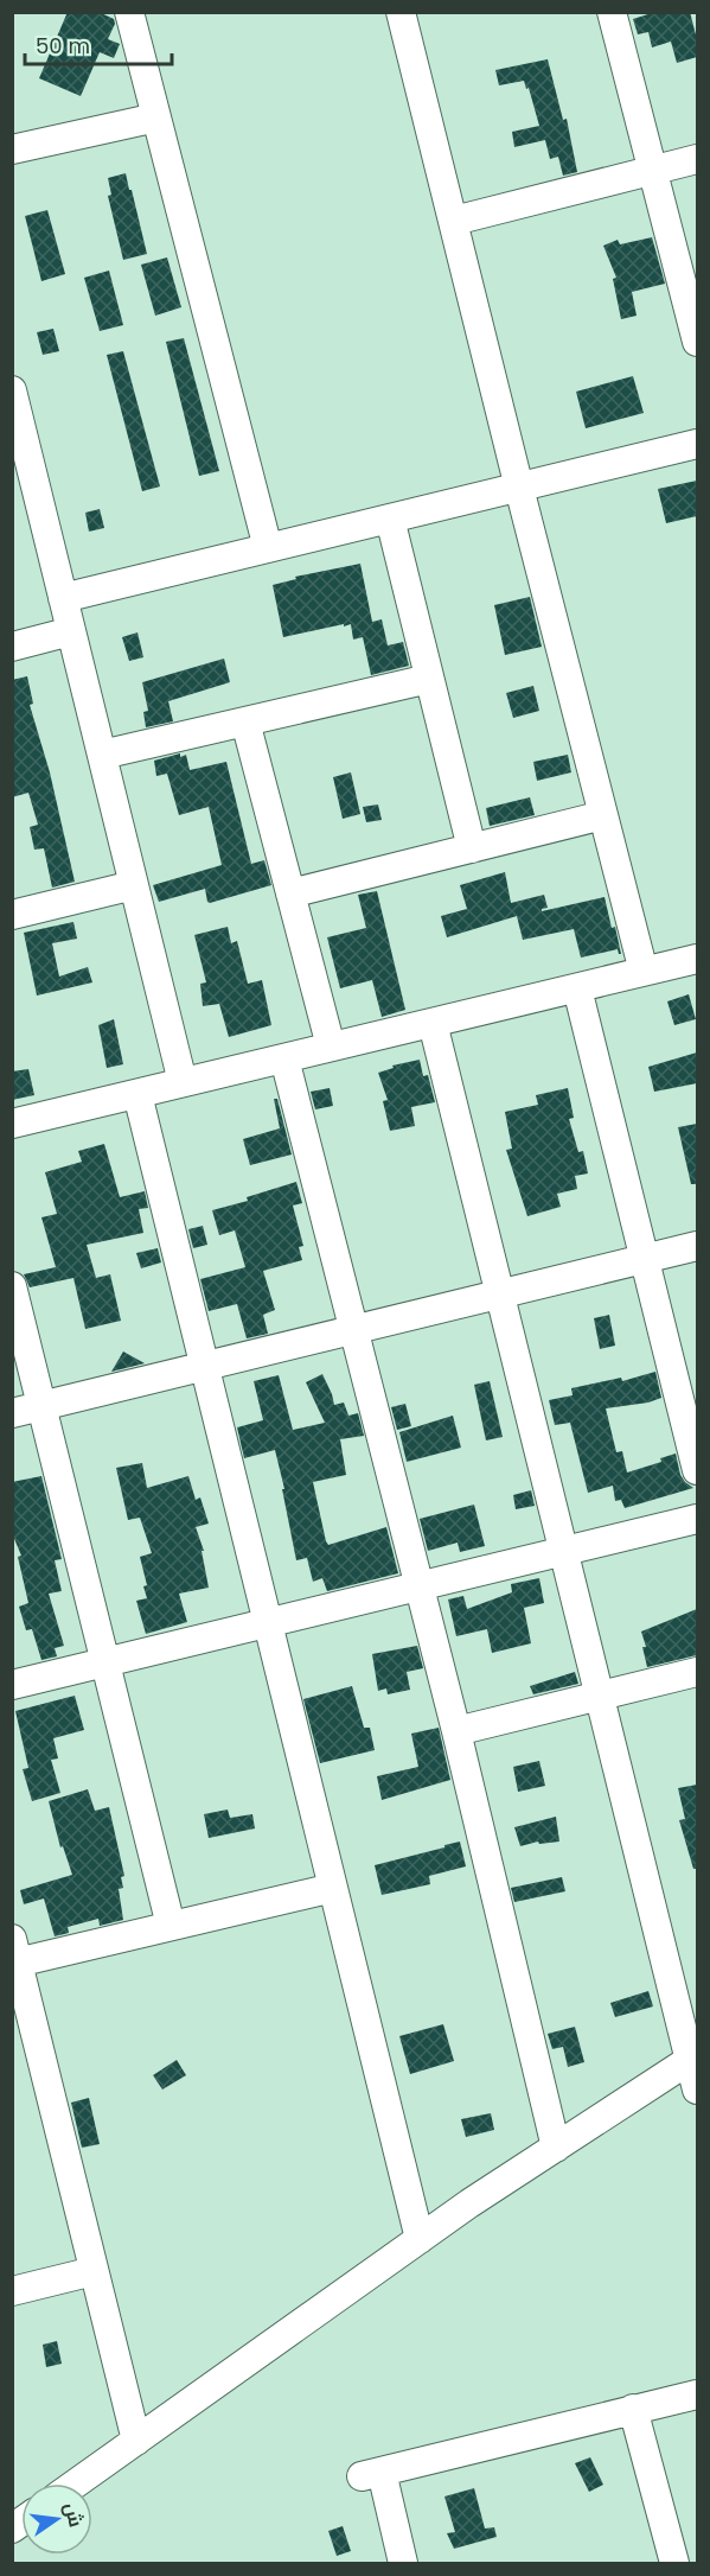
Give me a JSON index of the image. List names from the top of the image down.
{
  "scale_bar": "50 m",
  "north": "right"
}
